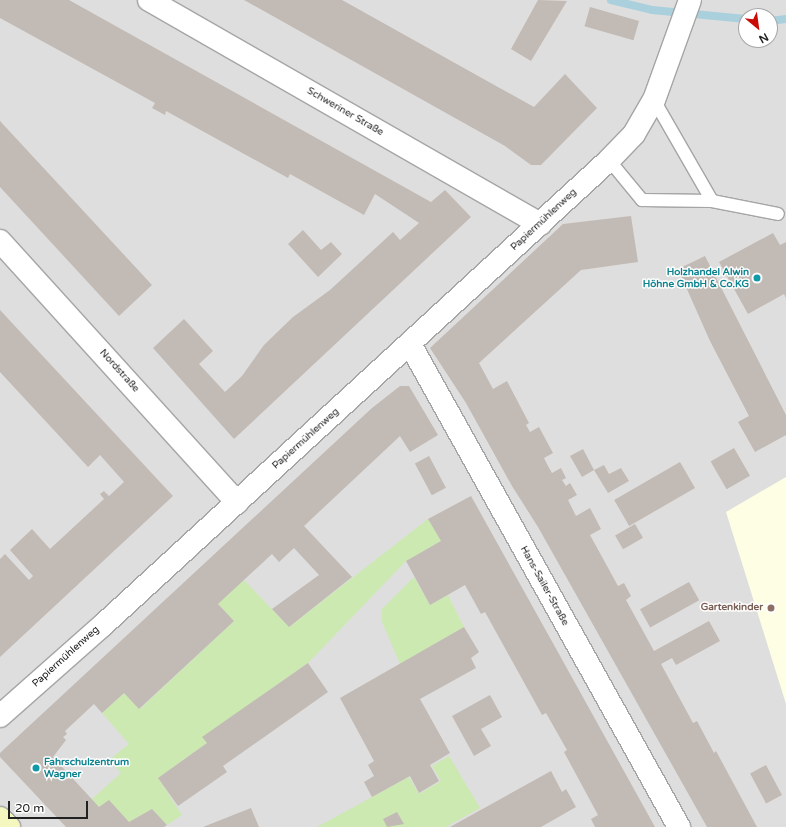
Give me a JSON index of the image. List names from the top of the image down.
{
  "streets": {
    "street": [
      "Schweriner Straße",
      "Papiermühlenweg",
      "Nordstraße",
      "Hans-Sailer-Straße"
    ]
  },
  "crossings": [
    ["Schweriner Straße", "Papiermühlenweg"],
    ["Papiermühlenweg", "Nordstraße"],
    ["Papiermühlenweg", "Hans-Sailer-Straße"]
  ],
  "places": ["Holzhandel Alwin Höhne GmbH & Co.KG", "Gartenkinder", "Fahrschulzentrum Wagner"],
  "scale_bar": "20 m",
  "north": "bottom right"
}
